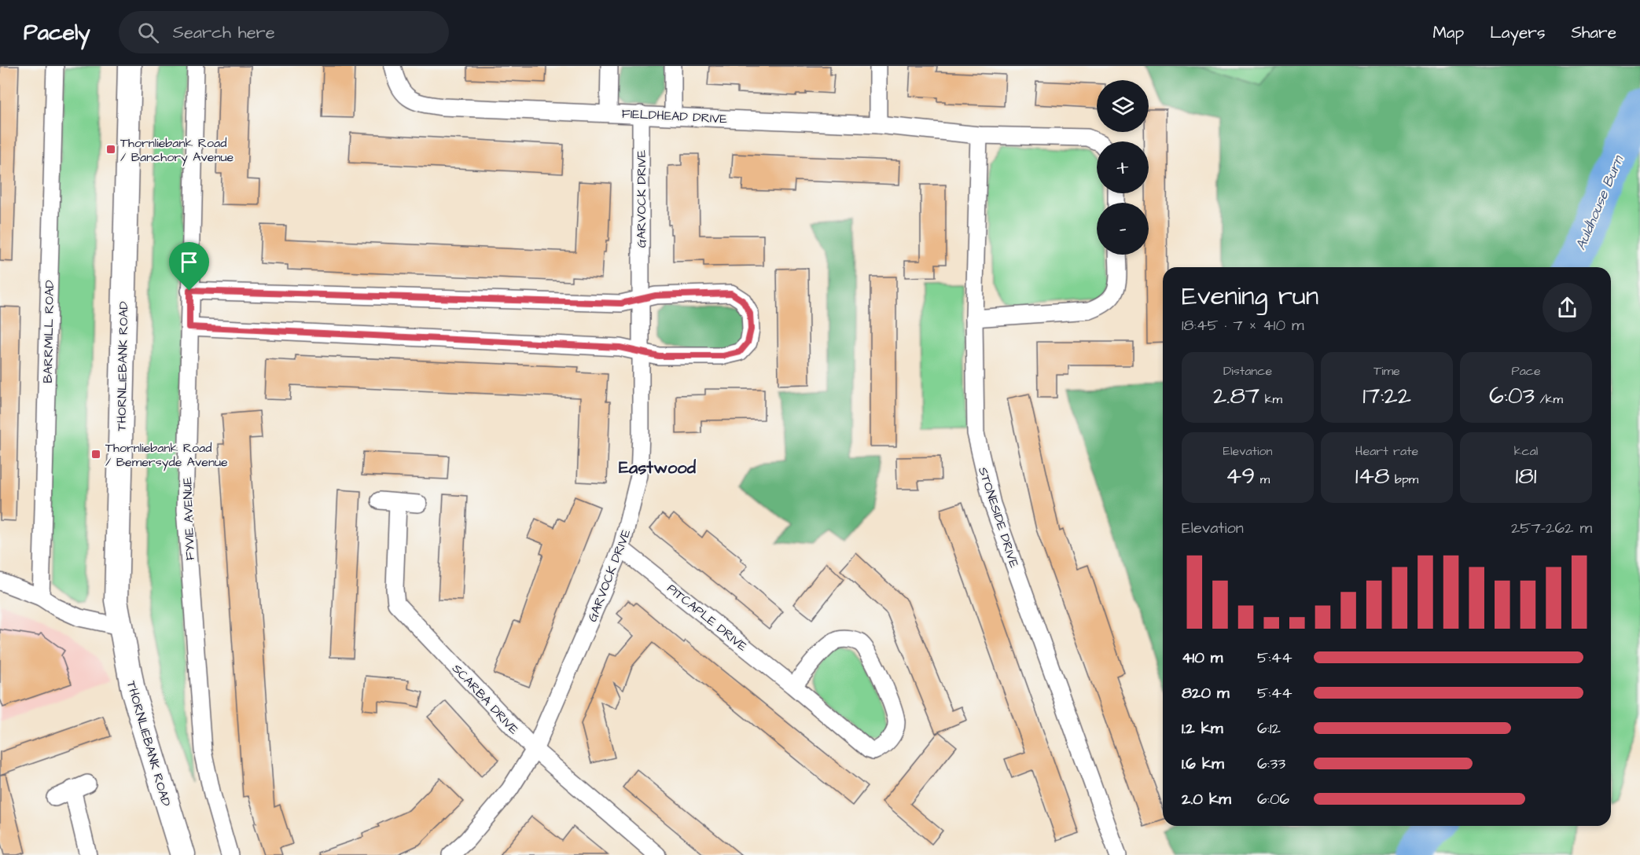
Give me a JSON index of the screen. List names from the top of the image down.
{
  "streets": {
    "main road": ["THORNLIEBANK ROAD"],
    "street": [
      "FIELDHEAD DRIVE",
      "GARVOCK DRIVE",
      "BARRMILL ROAD",
      "STONESIDE DRIVE",
      "FYVIE AVENUE",
      "PITCAPLE DRIVE",
      "SCARBA DRIVE"
    ]
  },
  "crossings": [
    ["FIELDHEAD DRIVE", "GARVOCK DRIVE"],
    ["FIELDHEAD DRIVE", "STONESIDE DRIVE"],
    ["GARVOCK DRIVE", "PITCAPLE DRIVE"],
    ["GARVOCK DRIVE", "SCARBA DRIVE"]
  ],
  "districts": ["Eastwood"],
  "water": ["Auldhouse Burn"],
  "places": {
    "transit": ["Thornliebank Road / Banchory Avenue", "Thornliebank Road / Bemersyde Avenue"]
  },
  "page": {
    "header": "Pacely",
    "search": "Search here",
    "nav": ["Map", "Layers", "Share"],
    "map_buttons": ["+", "−"],
    "heading": ["Evening run", "18:45 · 7 × 410 m"],
    "stats": [
      ["Distance", "2.87 km"],
      ["Time", "17:22"],
      ["Pace", "6:03 /km"],
      ["Elevation", "49 m"],
      ["Heart rate", "148 bpm"],
      ["kcal", "181"]
    ],
    "chart": ["Elevation", "257–262 m"],
    "list": [
      {
        "name": "410 m",
        "note": "5:44"
      },
      {
        "name": "820 m",
        "note": "5:44"
      },
      {
        "name": "1.2 km",
        "note": "6:12"
      },
      {
        "name": "1.6 km",
        "note": "6:33"
      },
      {
        "name": "2.0 km",
        "note": "6:06"
      }
    ]
  }
}
